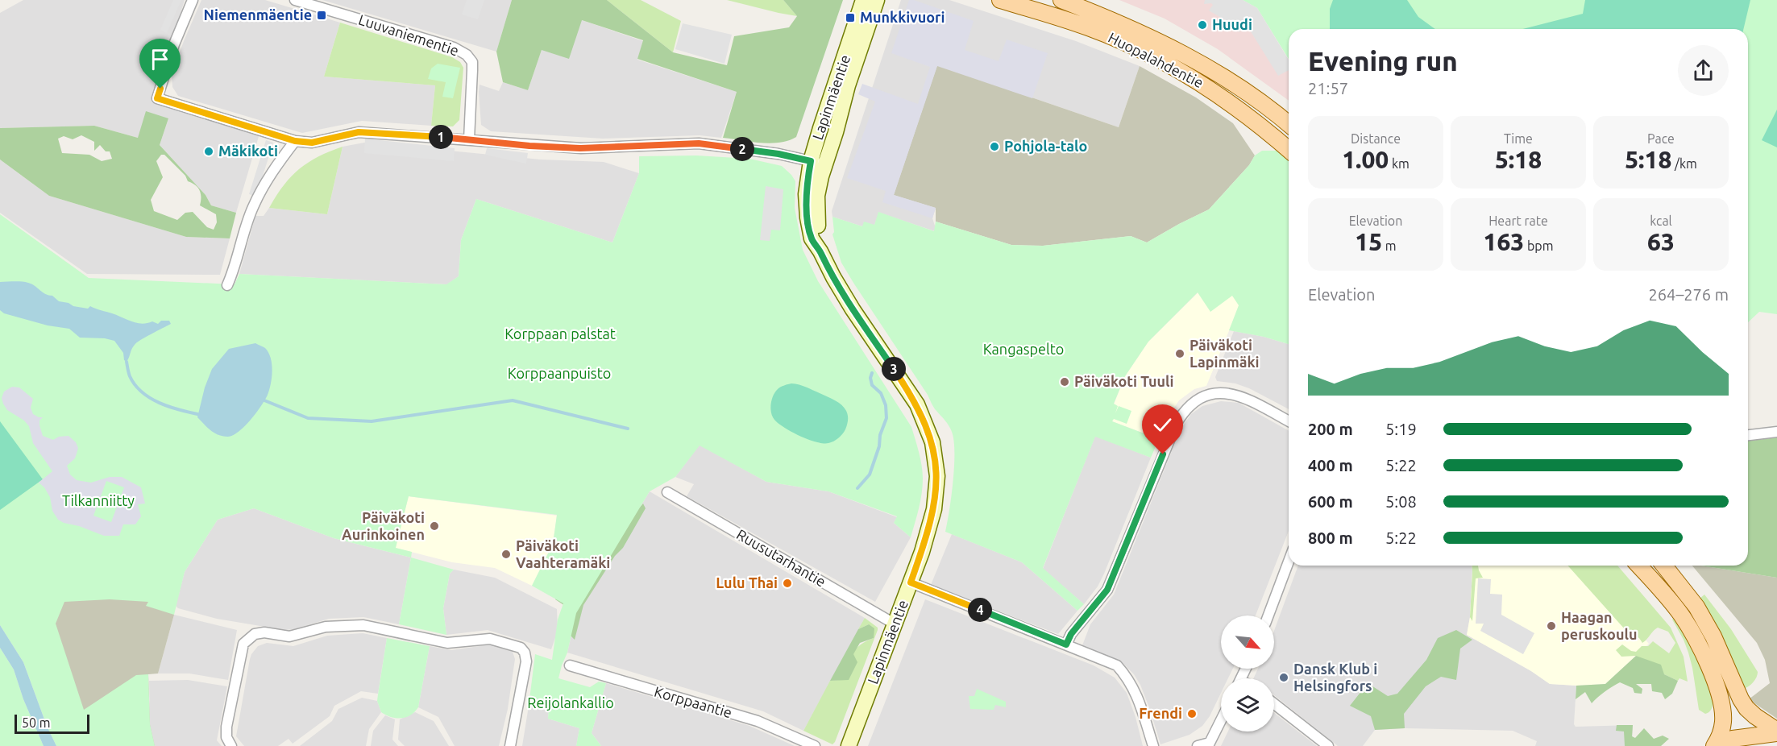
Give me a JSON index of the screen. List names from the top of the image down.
{
  "streets": {
    "main road": ["Huopalahdentie"],
    "street": [
      "Luuvaniementie",
      "Lapinmäentie",
      "Ruusutarhantie",
      "Korppaantie"
    ]
  },
  "crossings": [
    ["Lapinmäentie", "Ruusutarhantie"]
  ],
  "parks": [
    "Korppaan palstat",
    "Kangaspelto",
    "Korppaanpuisto",
    "Tilkanniitty",
    "Reijolankallio"
  ],
  "places": {
    "transit": ["Niemenmäentie", "Munkkivuori"],
    "other": [
      "Huudi",
      "Pohjola-talo",
      "Mäkikoti",
      "Päiväkoti Lapinmäki",
      "Päiväkoti Tuuli",
      "Päiväkoti Aurinkoinen",
      "Päiväkoti Vaahteramäki",
      "Lulu Thai",
      "Haagan peruskoulu",
      "Dansk Klub i Helsingfors",
      "Frendi"
    ]
  },
  "scale_bar": "50 m",
  "north": "bottom right",
  "page": {
    "heading": ["Evening run", "21:57"],
    "stats": [
      ["Distance", "1.00 km"],
      ["Time", "5:18"],
      ["Pace", "5:18 /km"],
      ["Elevation", "15 m"],
      ["Heart rate", "163 bpm"],
      ["kcal", "63"]
    ],
    "pins": [
      "1",
      "2",
      "3",
      "4"
    ],
    "chart": ["Elevation", "264–276 m"],
    "list": [
      {
        "name": "200 m",
        "note": "5:19"
      },
      {
        "name": "400 m",
        "note": "5:22"
      },
      {
        "name": "600 m",
        "note": "5:08"
      },
      {
        "name": "800 m",
        "note": "5:22"
      }
    ],
    "scale": "50 m"
  }
}
